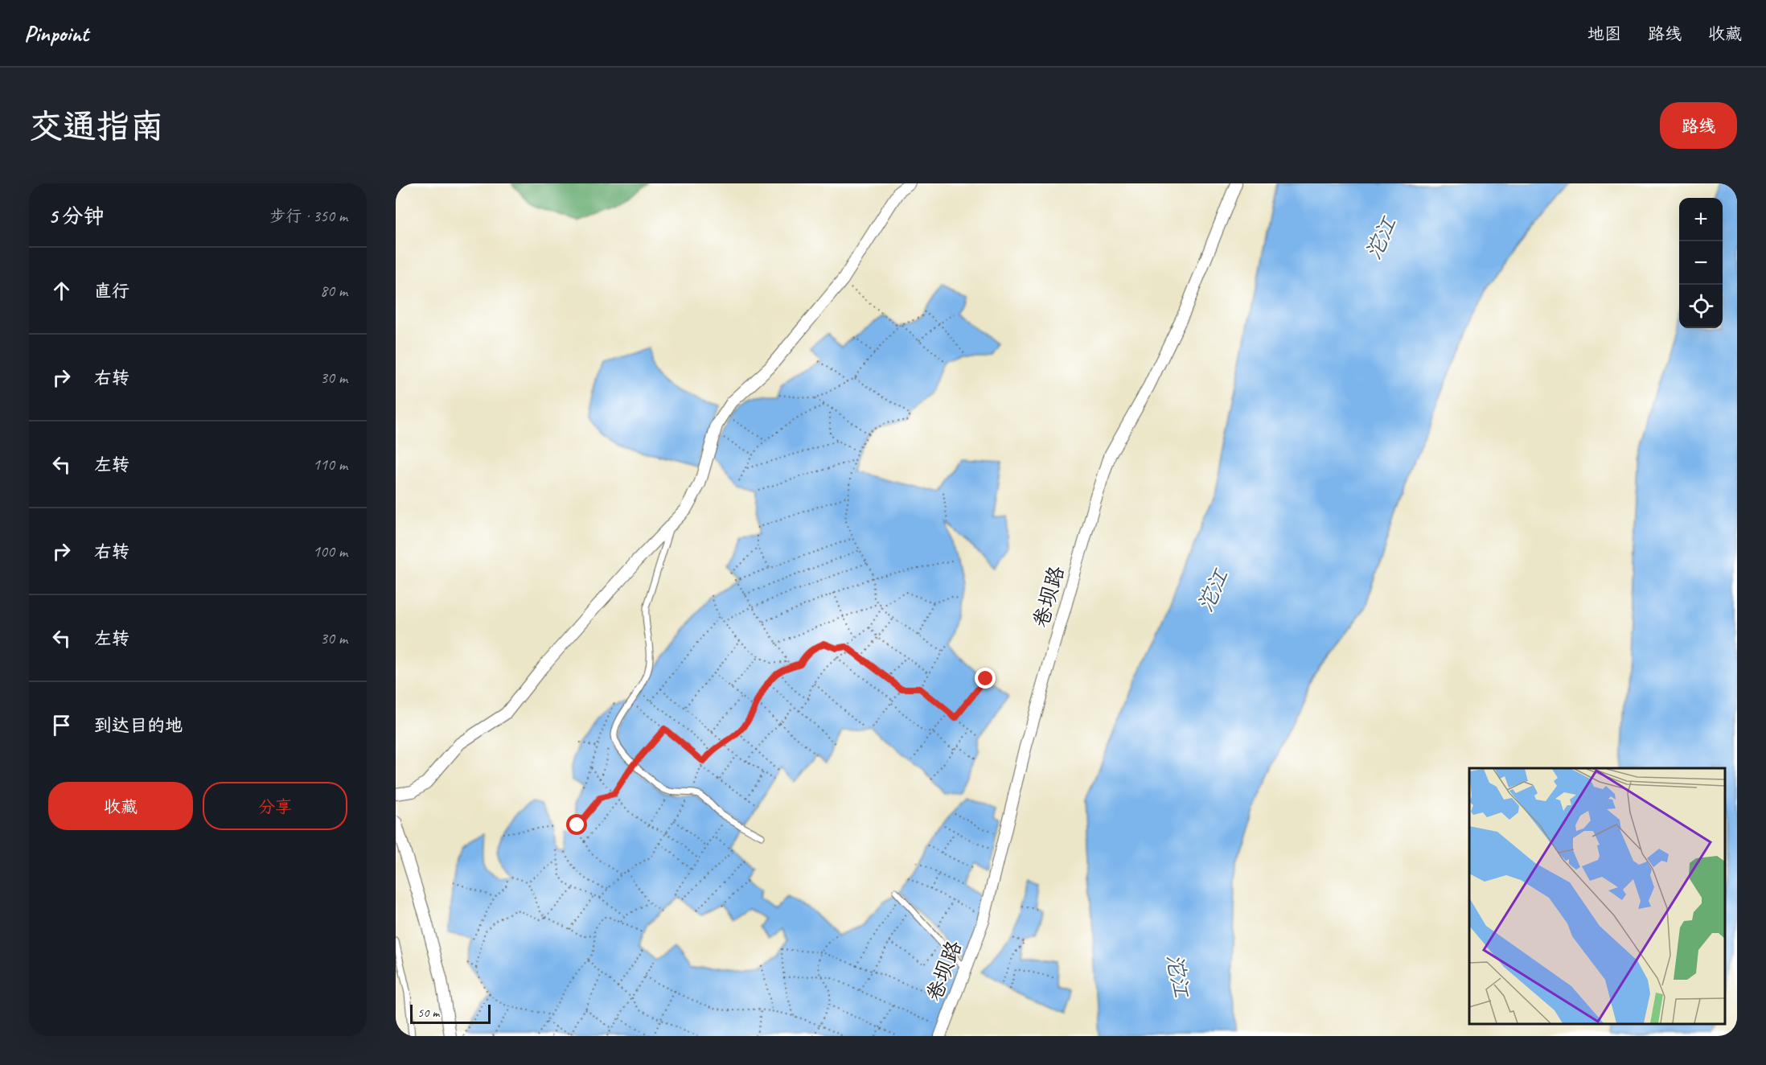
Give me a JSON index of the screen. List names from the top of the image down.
{
  "streets": {
    "street": ["卷坝路"]
  },
  "water": ["沱江"],
  "scale_bar": "50 m",
  "page": {
    "header": "Pinpoint",
    "nav": ["地图", "路线", "收藏"],
    "buttons": [
      "路线",
      ["收藏", "分享"]
    ],
    "title": "交通指南",
    "heading": ["5 分钟", "步行 · 350 m"],
    "map_buttons": ["+", "−"],
    "list": [
      ["直行", "80 m"],
      ["右转", "30 m"],
      ["左转", "110 m"],
      ["右转", "100 m"],
      ["左转", "30 m"],
      "到达目的地"
    ],
    "scale": "50 m"
  }
}
